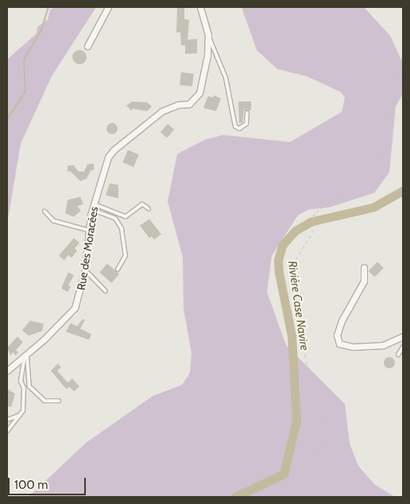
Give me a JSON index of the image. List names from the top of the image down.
{
  "streets": {
    "street": ["Rue des Moracées"]
  },
  "water": ["Rivière Case Navire"],
  "scale_bar": "100 m"
}
